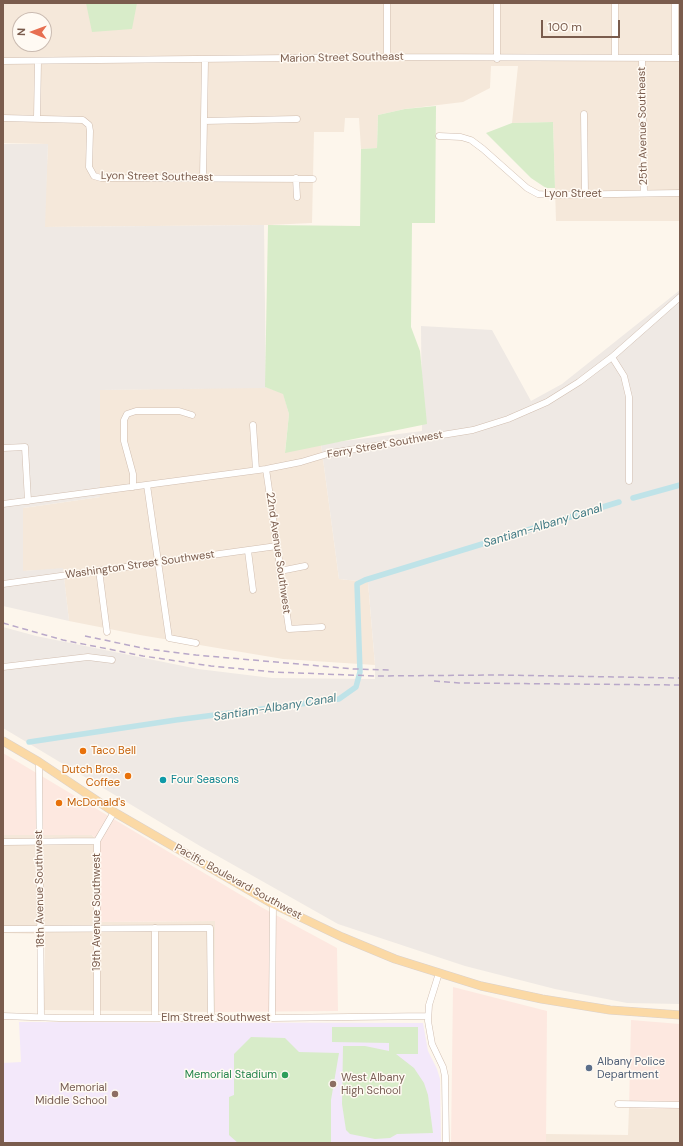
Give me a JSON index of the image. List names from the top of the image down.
{
  "streets": {
    "main road": ["Pacific Boulevard Southwest"],
    "street": [
      "Marion Street Southeast",
      "25th Avenue Southeast",
      "Lyon Street Southeast",
      "Lyon Street",
      "Ferry Street Southwest",
      "22nd Avenue Southwest",
      "Washington Street Southwest",
      "18th Avenue Southwest",
      "19th Avenue Southwest",
      "Elm Street Southwest"
    ]
  },
  "crossings": [
    ["Marion Street Southeast", "25th Avenue Southeast"],
    ["25th Avenue Southeast", "Lyon Street"],
    ["Ferry Street Southwest", "22nd Avenue Southwest"],
    ["22nd Avenue Southwest", "Washington Street Southwest"],
    ["Pacific Boulevard Southwest", "18th Avenue Southwest"],
    ["Pacific Boulevard Southwest", "19th Avenue Southwest"],
    ["18th Avenue Southwest", "Elm Street Southwest"],
    ["19th Avenue Southwest", "Elm Street Southwest"]
  ],
  "water": ["Santiam-Albany Canal"],
  "places": [
    "Taco Bell",
    "Dutch Bros. Coffee",
    "Four Seasons",
    "McDonald's",
    "Albany Police Department",
    "Memorial Stadium",
    "West Albany High School",
    "Memorial Middle School"
  ],
  "scale_bar": "100 m",
  "north": "left"
}
